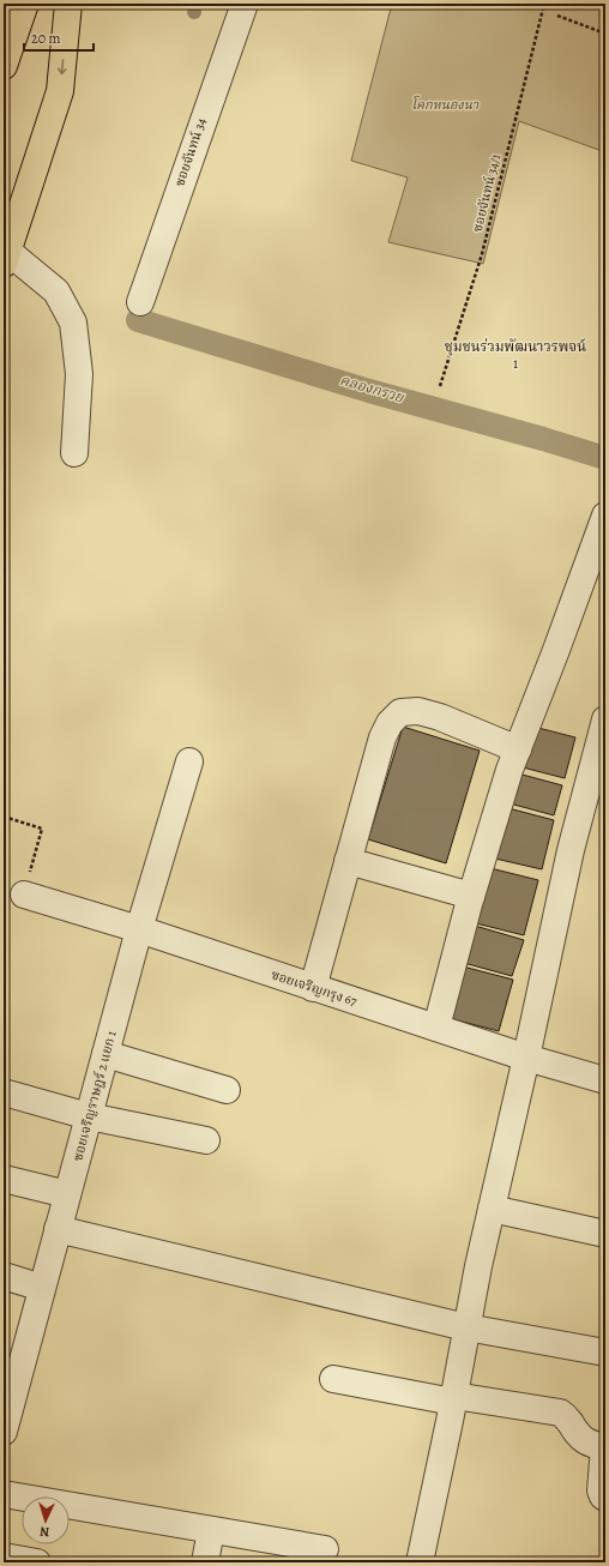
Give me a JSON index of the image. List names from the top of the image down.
{
  "streets": {
    "street": ["ซอยจันทน์ 34", "ซอยเจริญกรุง 67", "ซอยเจริญราษฎร์ 2 แยก 1"],
    "path": ["ซอยจันทน์ 34/1"]
  },
  "crossings": [
    ["ซอยเจริญกรุง 67", "ซอยเจริญราษฎร์ 2 แยก 1"]
  ],
  "districts": ["ชุมชนร่วมพัฒนาวรพจน์ 1"],
  "water": ["คลองกรวย"],
  "parks": ["โคกหนองนา"],
  "scale_bar": "20 m",
  "north": "bottom"
}
